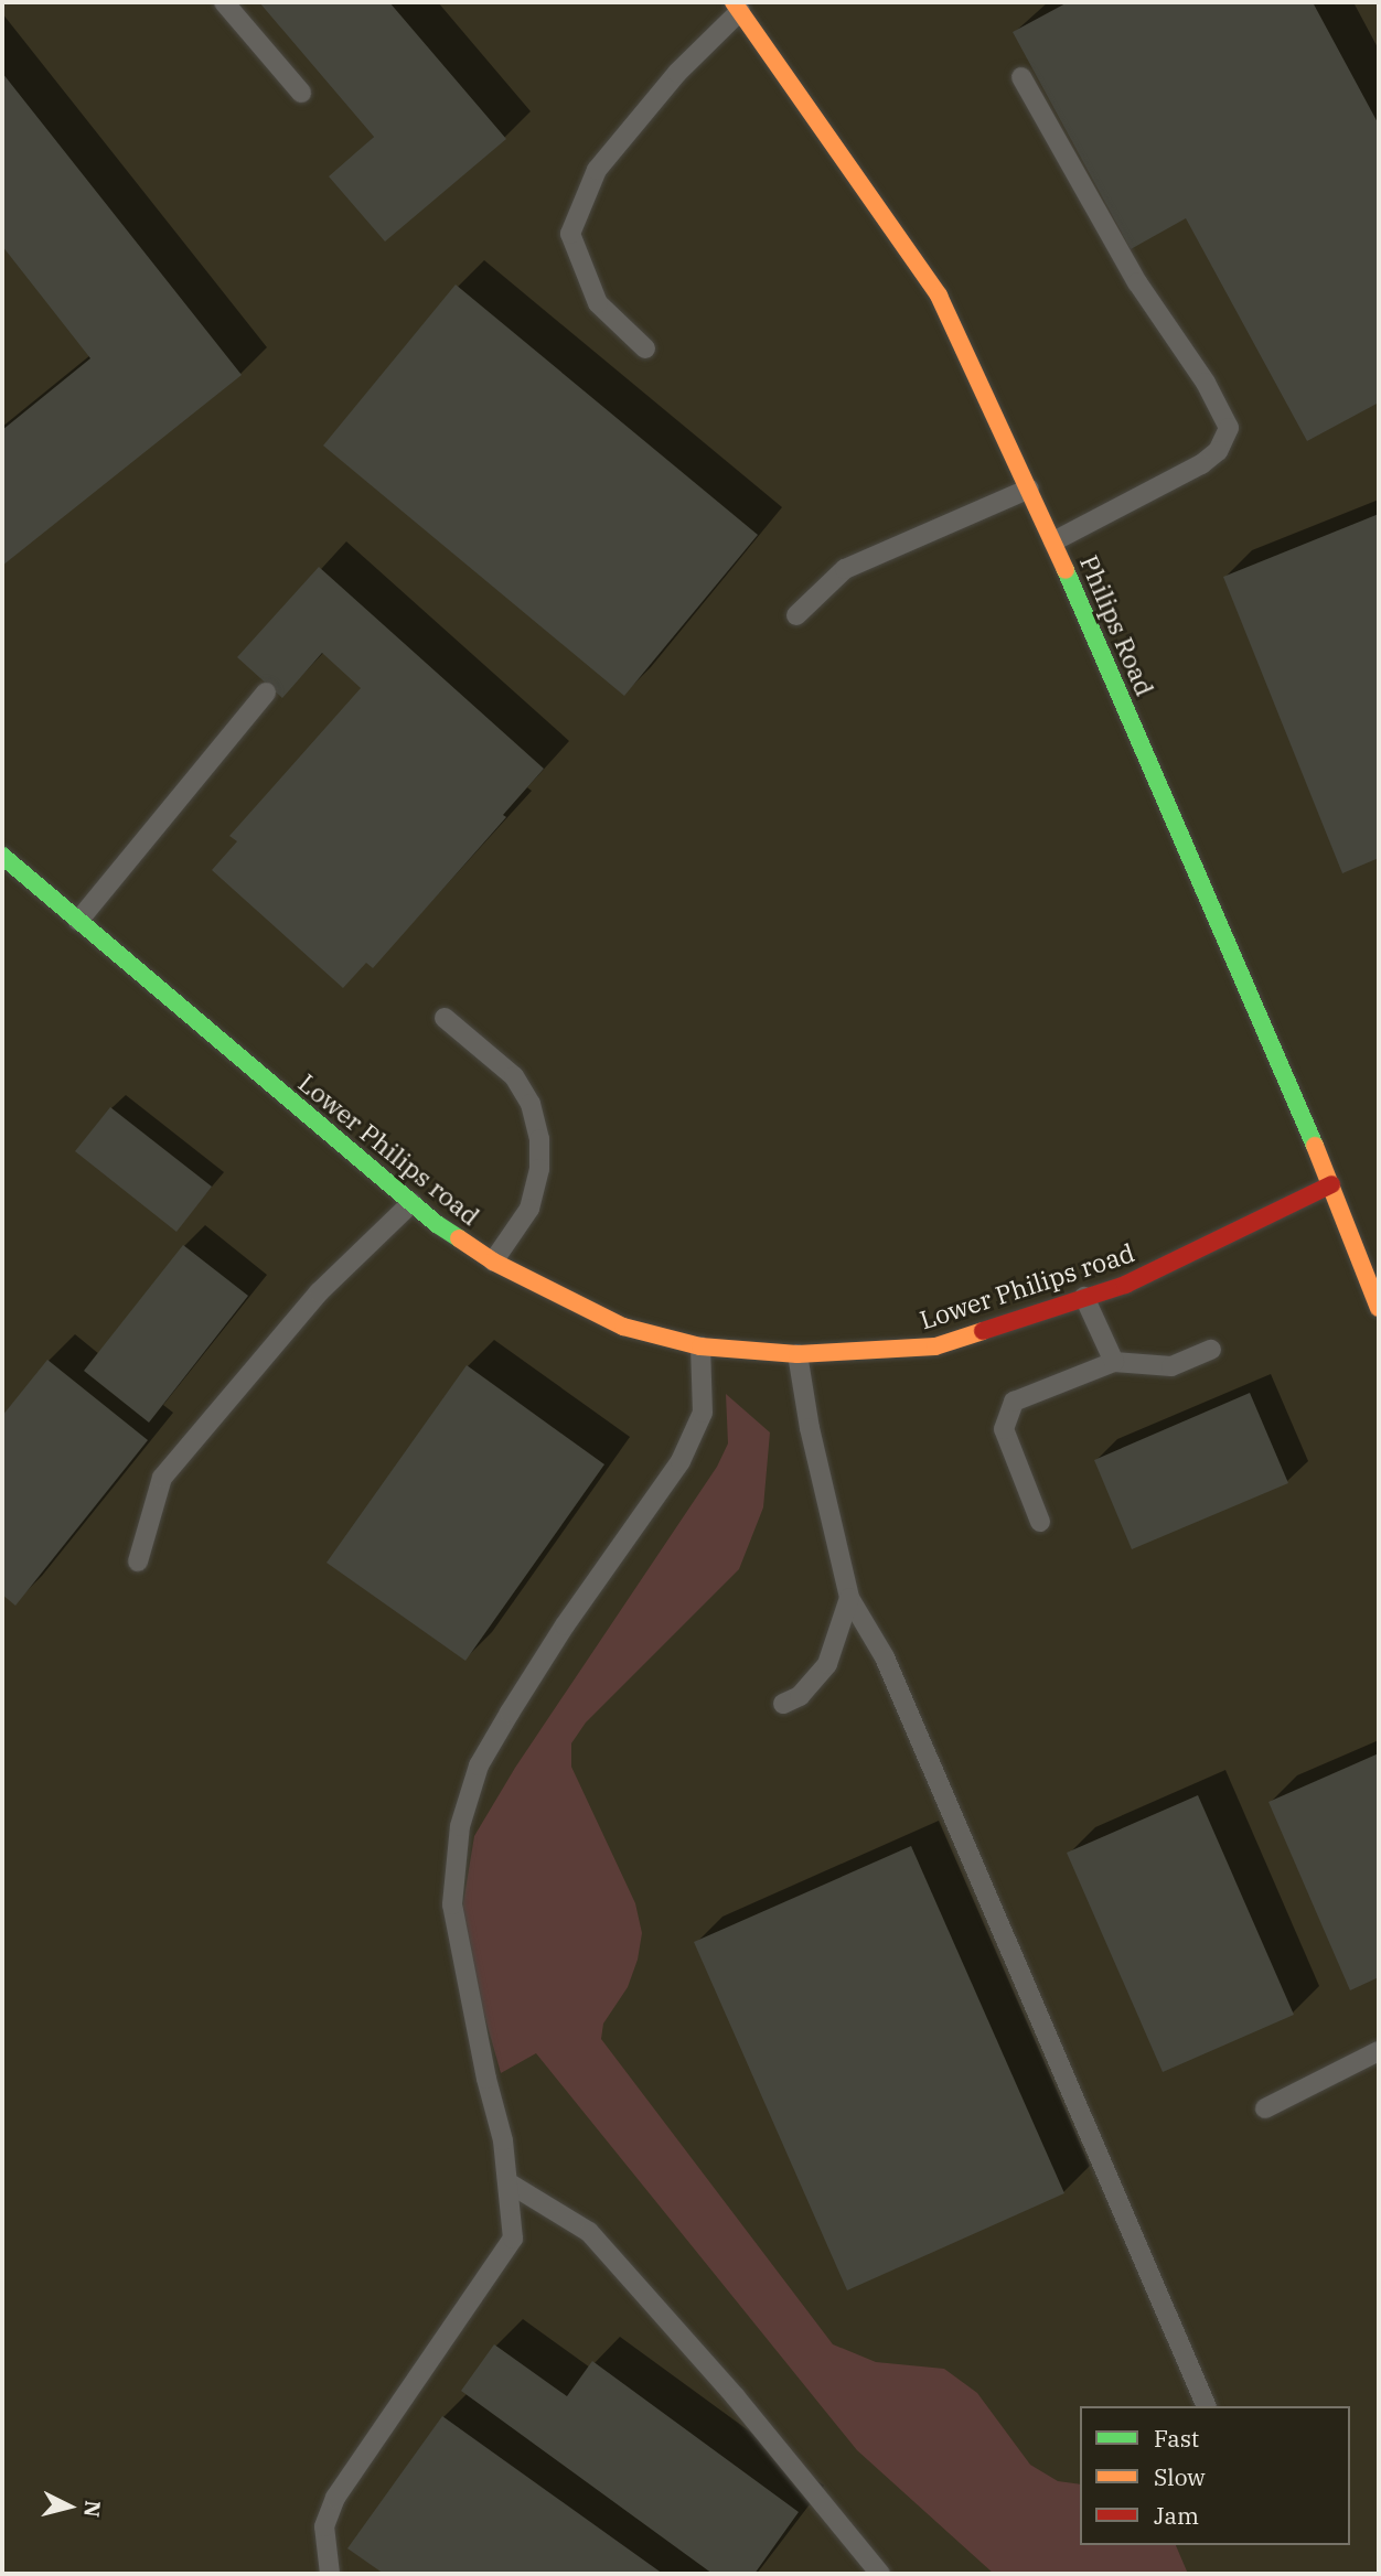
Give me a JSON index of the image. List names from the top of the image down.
{
  "streets": {
    "street": ["Philips Road", "Lower Philips road"]
  },
  "crossings": [
    ["Philips Road", "Lower Philips road"]
  ],
  "legend": ["Fast", "Slow", "Jam"],
  "north": "right"
}
